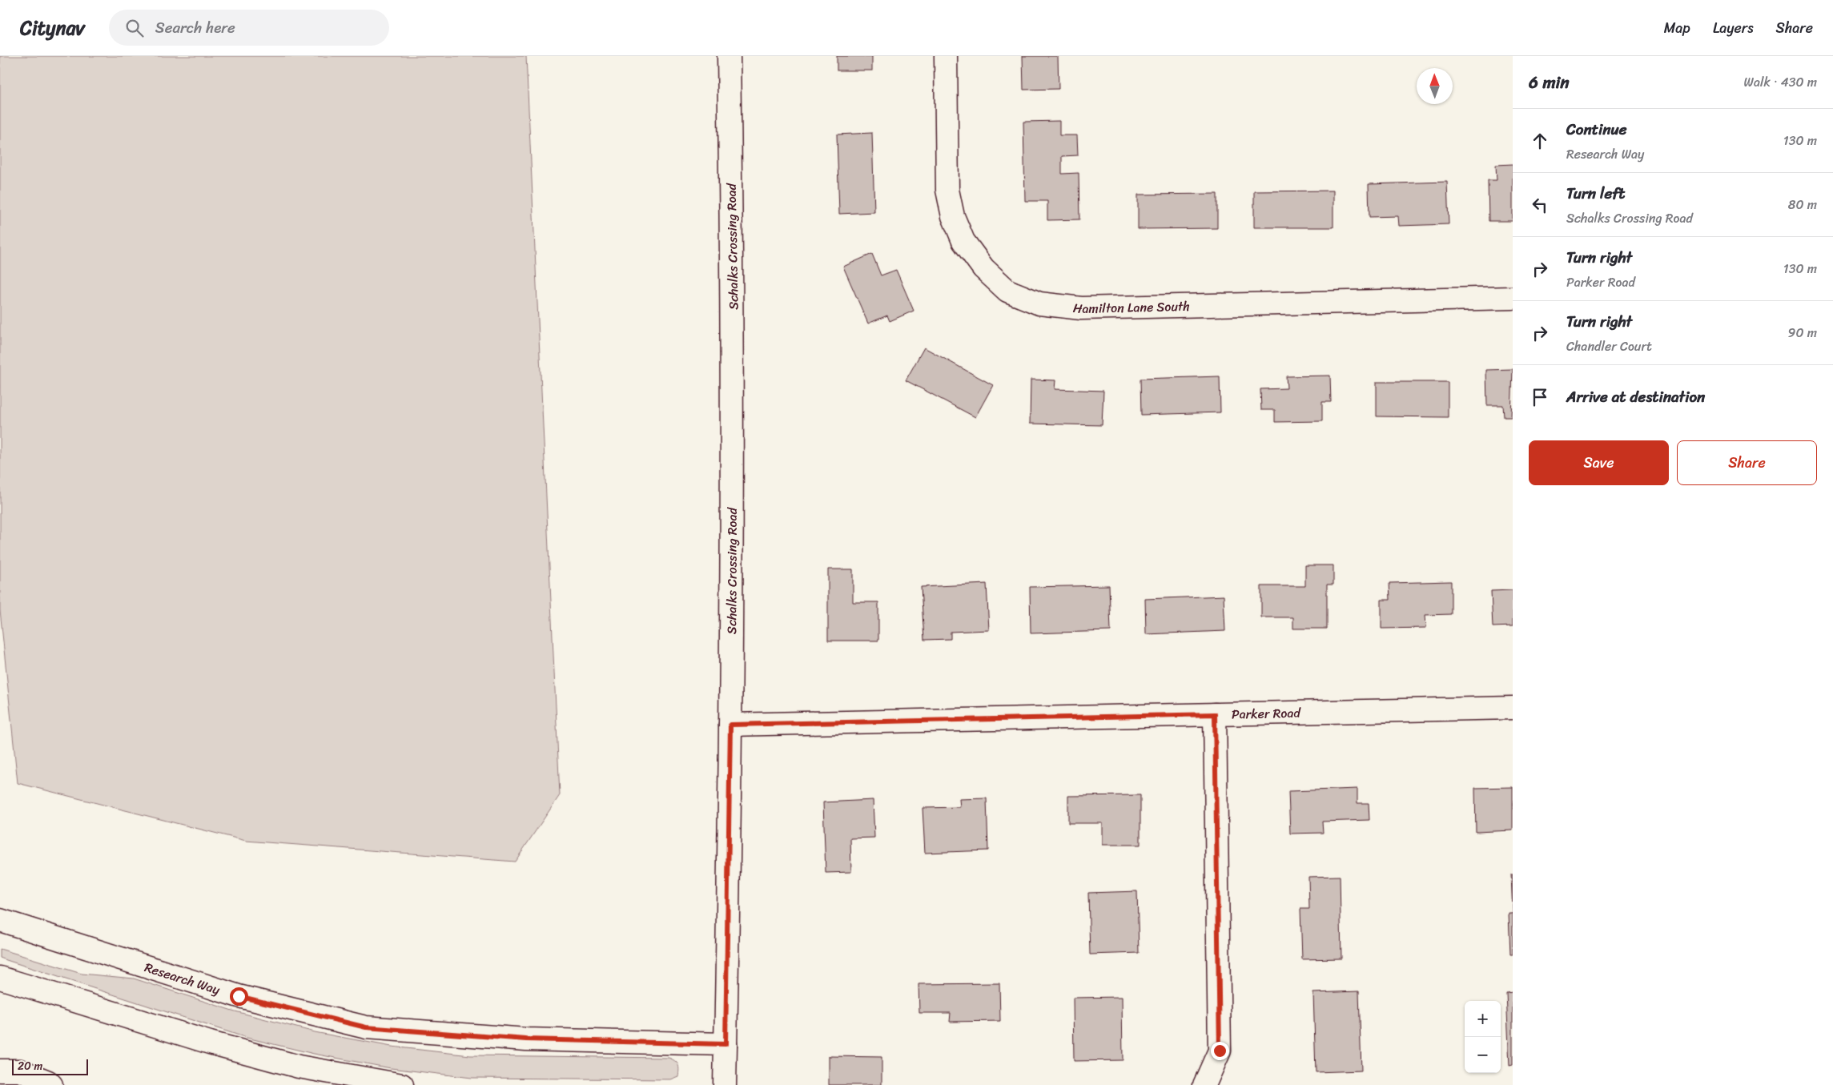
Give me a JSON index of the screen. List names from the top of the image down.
{
  "streets": {
    "street": [
      "Schalks Crossing Road",
      "Hamilton Lane South",
      "Parker Road",
      "Research Way"
    ]
  },
  "crossings": [
    ["Schalks Crossing Road", "Parker Road"],
    ["Schalks Crossing Road", "Research Way"]
  ],
  "scale_bar": "20 m",
  "north": "top",
  "page": {
    "header": "Citynav",
    "search": "Search here",
    "nav": ["Map", "Layers", "Share"],
    "heading": ["6 min", "Walk · 430 m"],
    "list": [
      ["Continue", "Research Way", "130 m"],
      ["Turn left", "Schalks Crossing Road", "80 m"],
      ["Turn right", "Parker Road", "130 m"],
      ["Turn right", "Chandler Court", "90 m"],
      "Arrive at destination"
    ],
    "buttons": ["Save", "Share"],
    "map_buttons": ["+", "−"],
    "scale": "20 m"
  }
}
